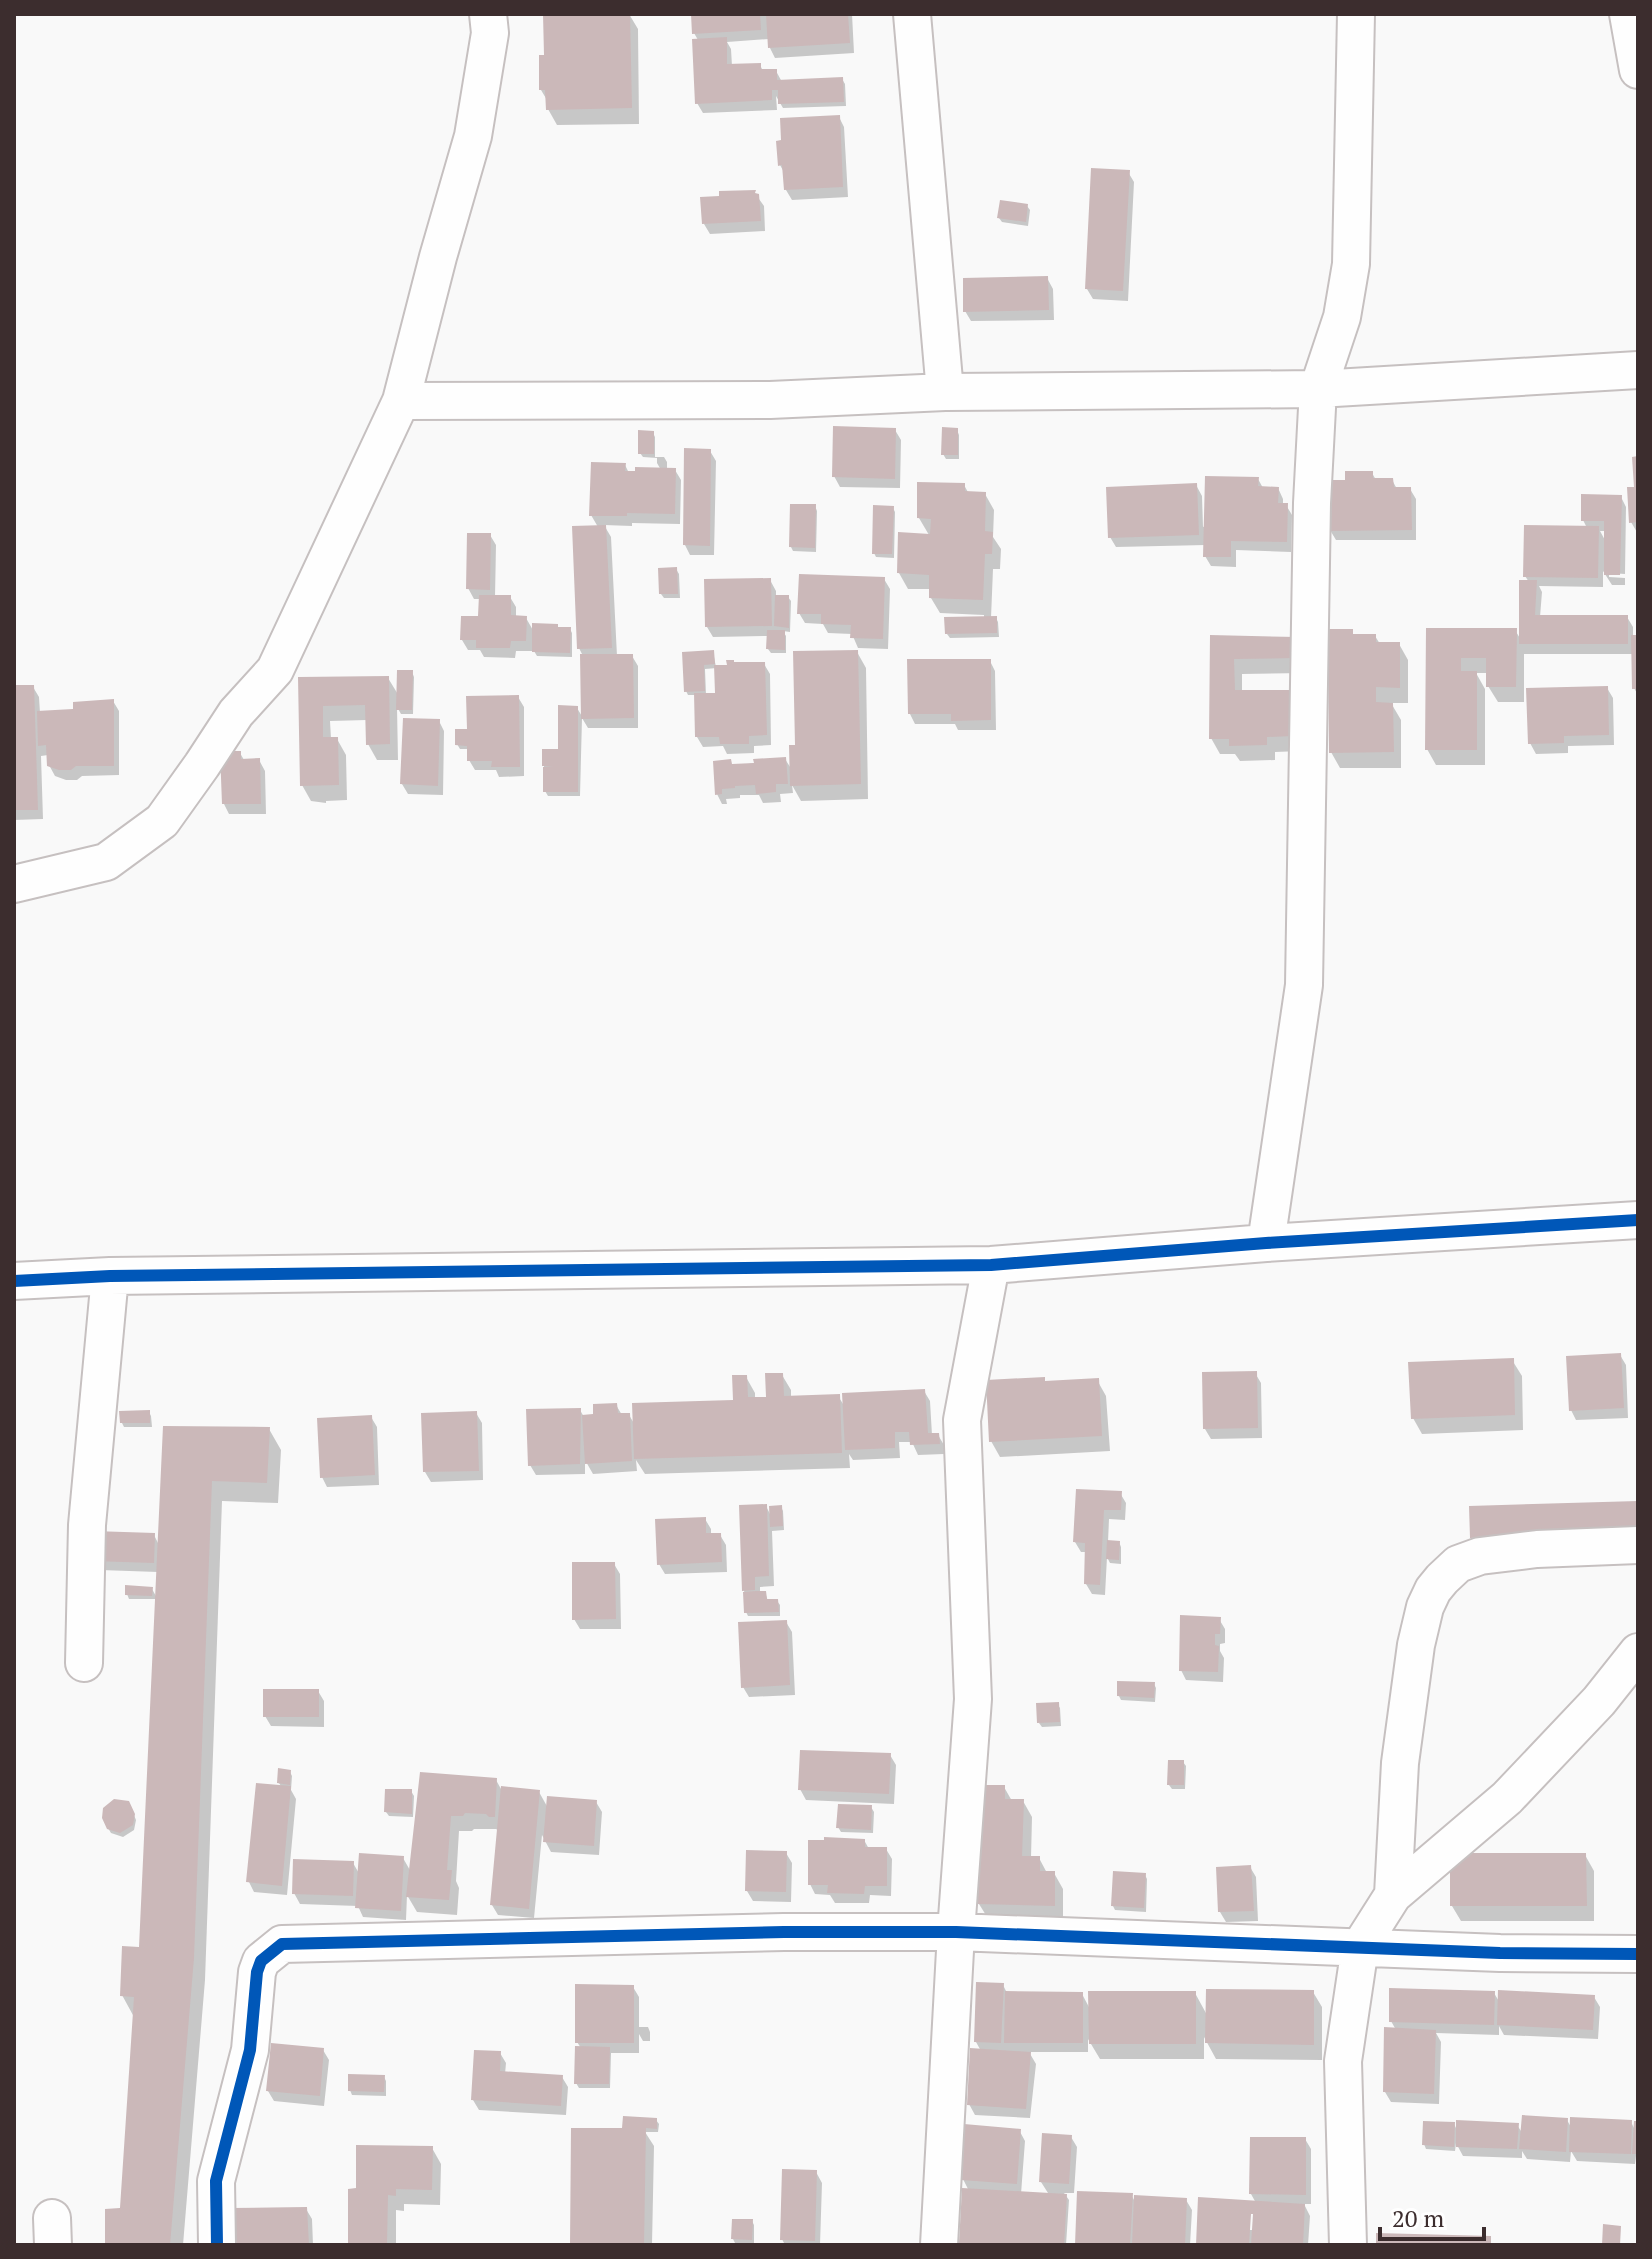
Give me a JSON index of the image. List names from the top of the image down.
{
  "scale_bar": "20 m"
}
